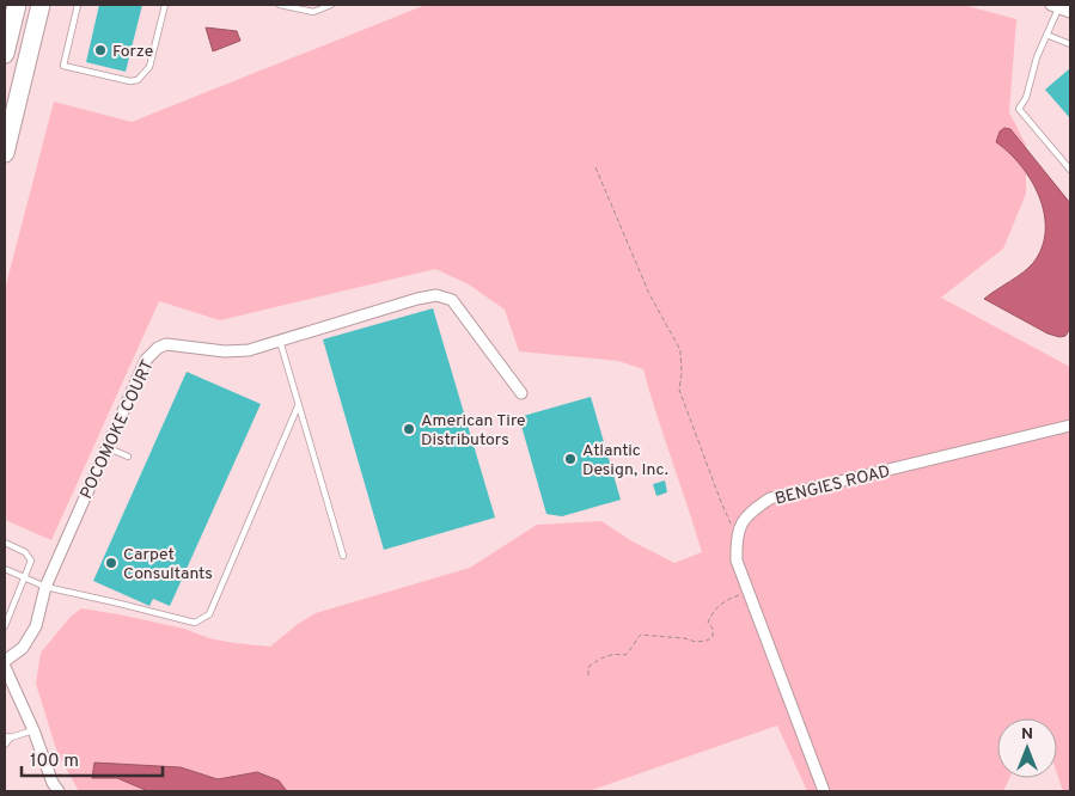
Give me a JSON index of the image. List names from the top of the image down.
{
  "streets": {
    "street": ["POCOMOKE COURT", "BENGIES ROAD"]
  },
  "places": [
    "Forze",
    "American Tire Distributors",
    "Atlantic Design, Inc.",
    "Carpet Consultants"
  ],
  "scale_bar": "100 m",
  "north": "top"
}
